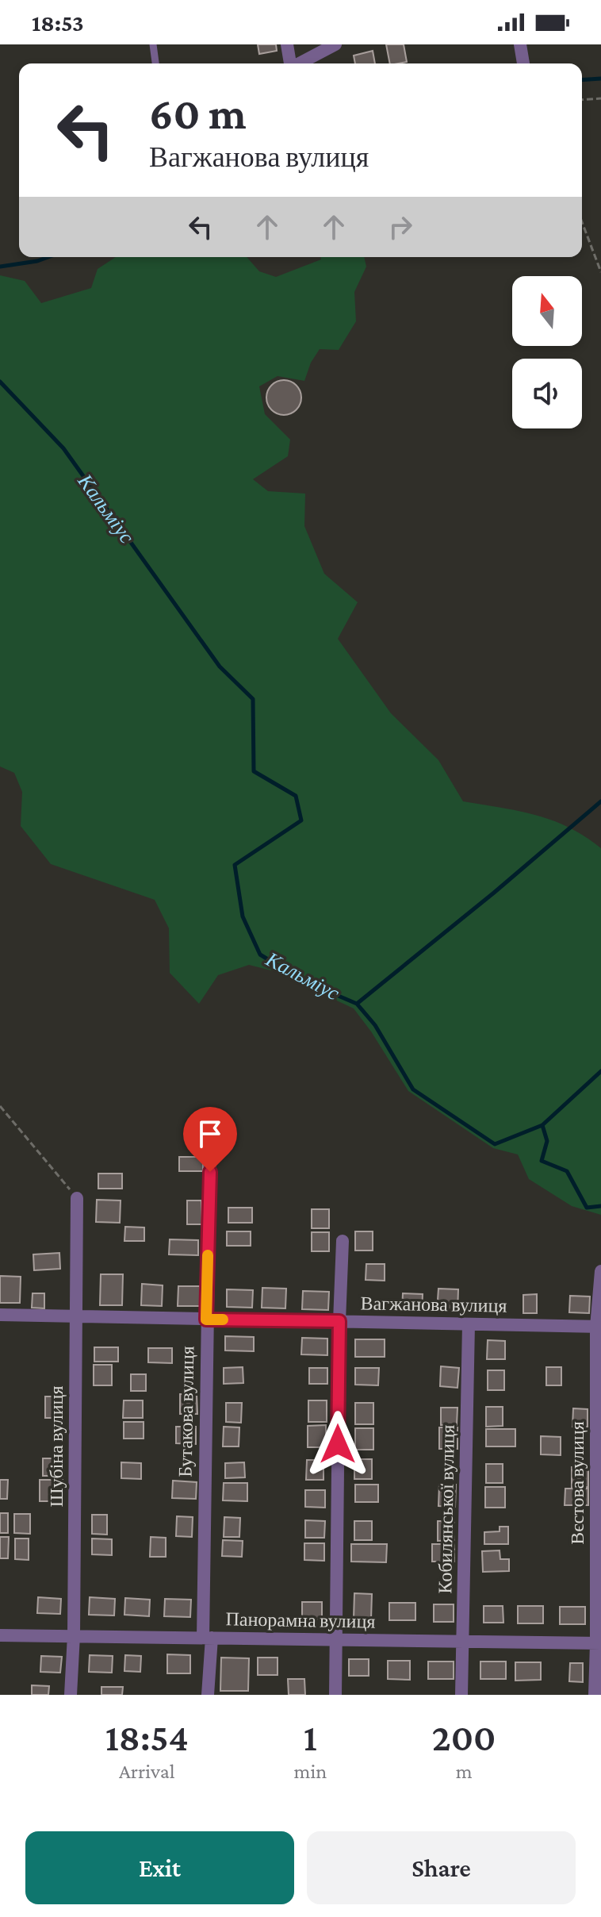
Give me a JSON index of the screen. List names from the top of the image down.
{
  "streets": {
    "street": [
      "Вагжанова вулиця",
      "Бутакова вулиця",
      "Шубіна вулиця",
      "Вєстова вулиця",
      "Кобилянської вулиця",
      "Панорамна вулиця"
    ]
  },
  "crossings": [
    ["Вагжанова вулиця", "Бутакова вулиця"],
    ["Вагжанова вулиця", "Шубіна вулиця"],
    ["Вагжанова вулиця", "Вєстова вулиця"],
    ["Вагжанова вулиця", "Кобилянської вулиця"],
    ["Бутакова вулиця", "Панорамна вулиця"],
    ["Шубіна вулиця", "Панорамна вулиця"],
    ["Вєстова вулиця", "Панорамна вулиця"],
    ["Кобилянської вулиця", "Панорамна вулиця"]
  ],
  "water": ["Кальміус"],
  "north": "top",
  "page": {
    "status": "18:53",
    "turn": ["60 m", "Вагжанова вулиця"],
    "eta": [
      "18:54",
      "Arrival",
      "1",
      "min",
      "200",
      "m"
    ],
    "buttons": ["Exit", "Share"]
  }
}
